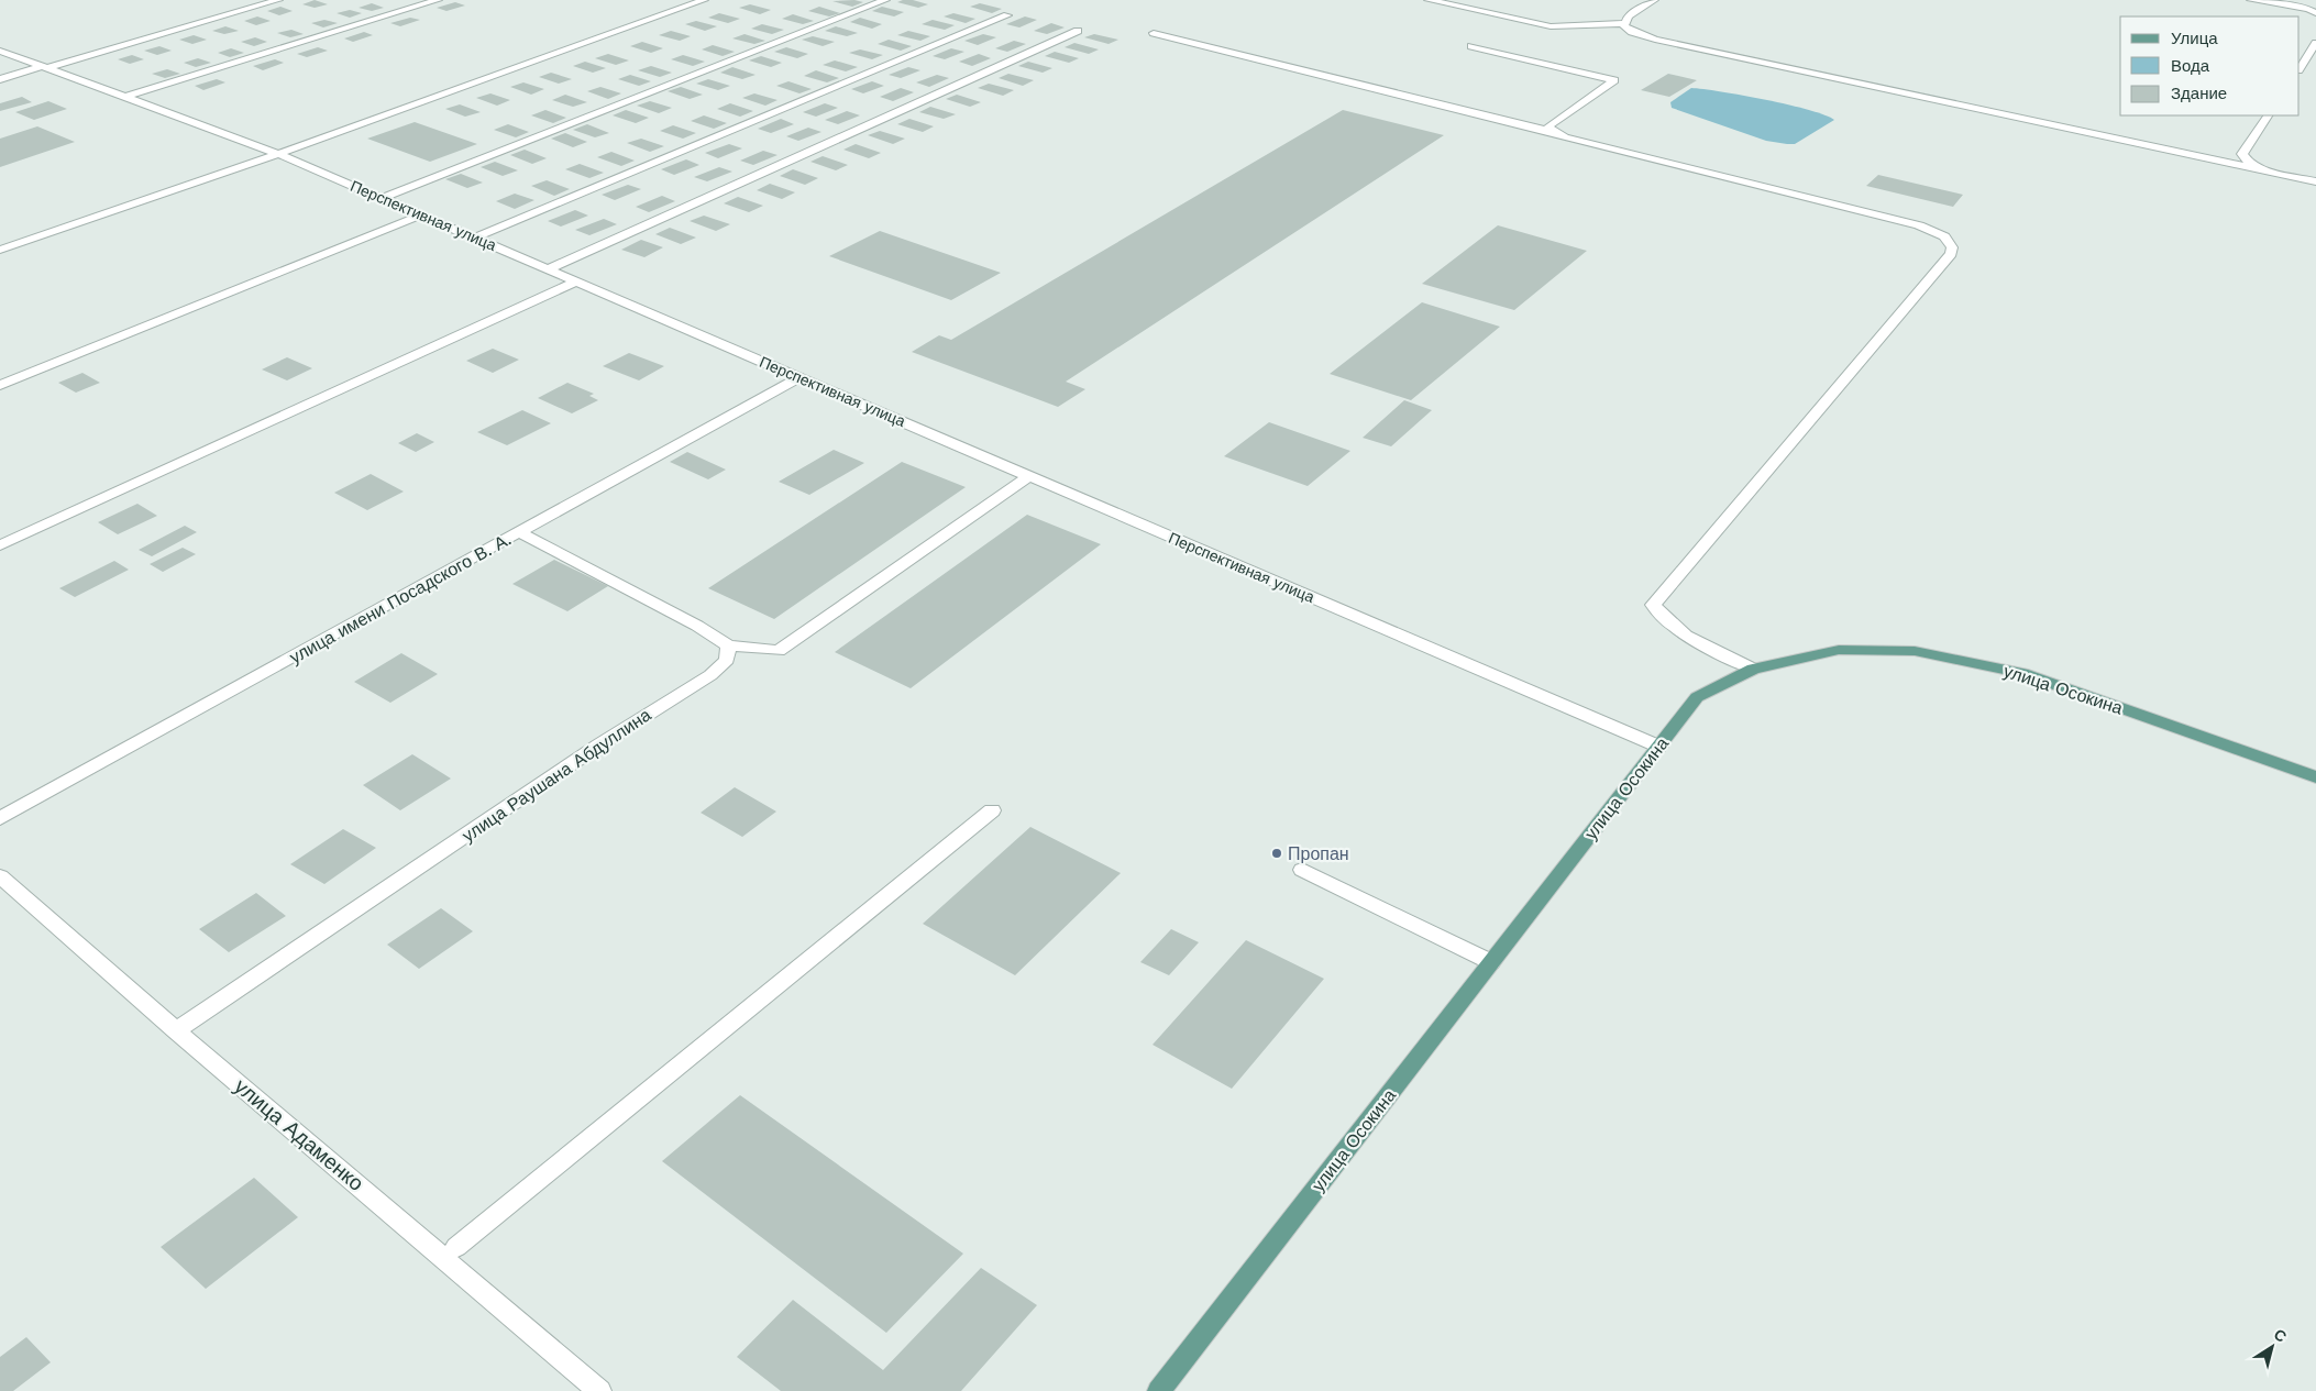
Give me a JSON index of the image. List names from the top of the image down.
{
  "streets": {
    "main road": ["улица Осокина"],
    "street": [
      "Перспективная улица",
      "улица имени Посадского В. А.",
      "улица Раушана Абдуллина",
      "улица Адаменко"
    ]
  },
  "crossings": [
    ["Перспективная улица", "улица имени Посадского В. А."],
    ["Перспективная улица", "улица Осокина"],
    ["улица Раушана Абдуллина", "улица Адаменко"]
  ],
  "places": ["Пропан"],
  "legend": ["Улица", "Вода", "Здание"],
  "north": "top right"
}
